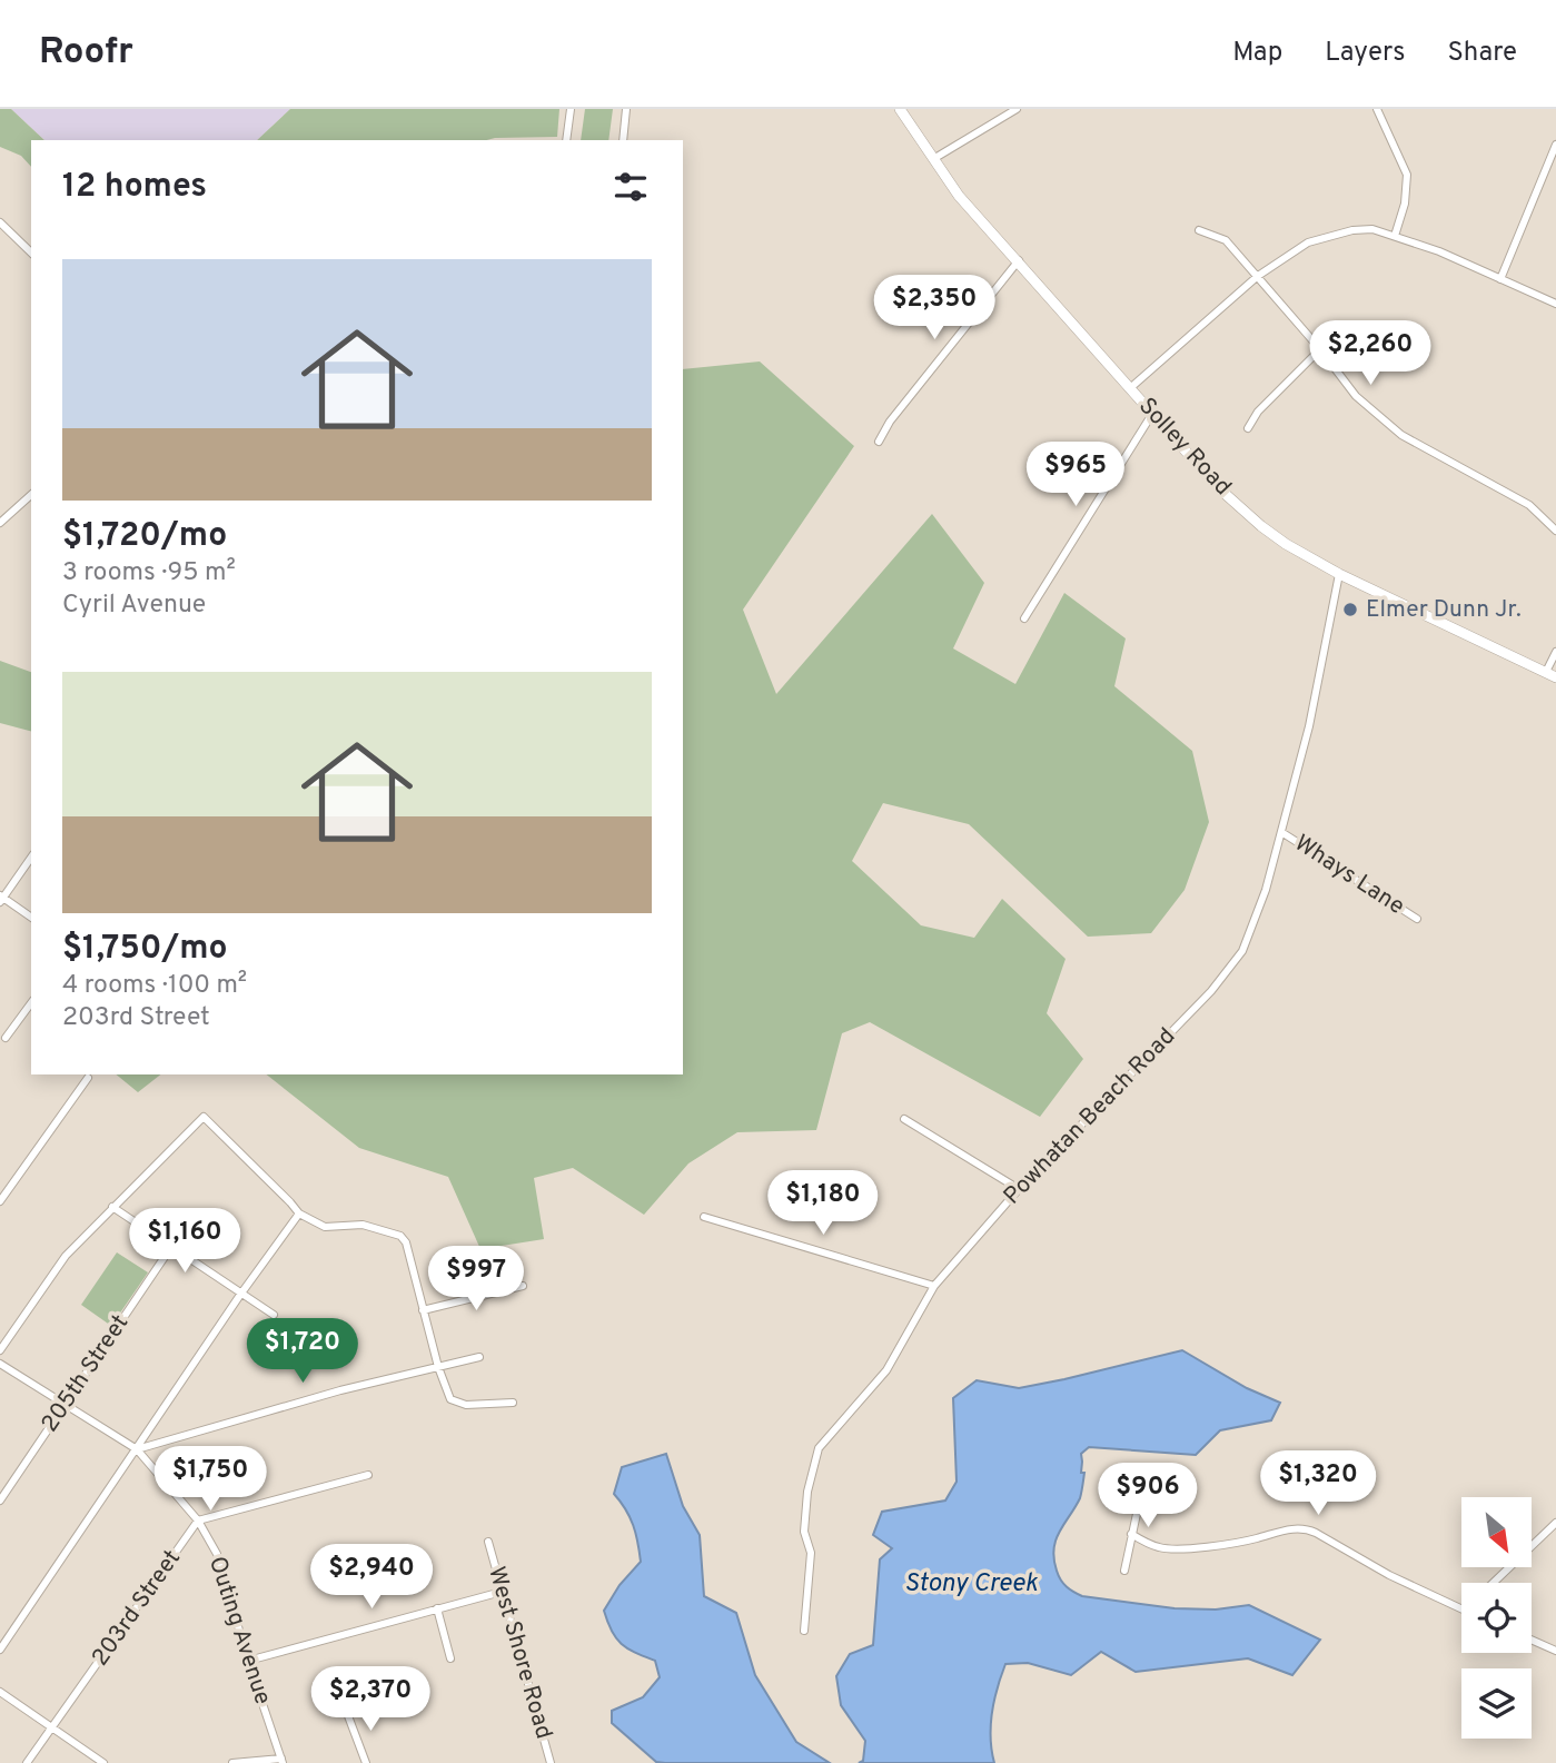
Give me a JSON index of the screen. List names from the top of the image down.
{
  "streets": {
    "main road": ["Solley Road"],
    "street": [
      "Whays Lane",
      "Powhatan Beach Road",
      "205th Street",
      "203rd Street",
      "Outing Avenue",
      "West Shore Road"
    ]
  },
  "crossings": [
    ["Solley Road", "Powhatan Beach Road"],
    ["Whays Lane", "Powhatan Beach Road"],
    ["205th Street", "Outing Avenue"],
    ["203rd Street", "Outing Avenue"]
  ],
  "water": ["Stony Creek"],
  "places": ["Elmer Dunn Jr."],
  "north": "bottom right",
  "page": {
    "header": "Roofr",
    "nav": ["Map", "Layers", "Share"],
    "heading": "12 homes",
    "list": [
      {
        "name": "$1,720/mo",
        "note": "3 rooms · 95 m² · Cyril Avenue"
      },
      {
        "name": "$1,750/mo",
        "note": "4 rooms · 100 m² · 203rd Street"
      }
    ],
    "price": [
      "$2,350",
      "$2,260",
      "$965",
      "$1,180",
      "$1,160",
      "$997",
      "$1,720",
      "$1,750",
      "$1,320",
      "$906",
      "$2,940",
      "$2,370"
    ]
  }
}
